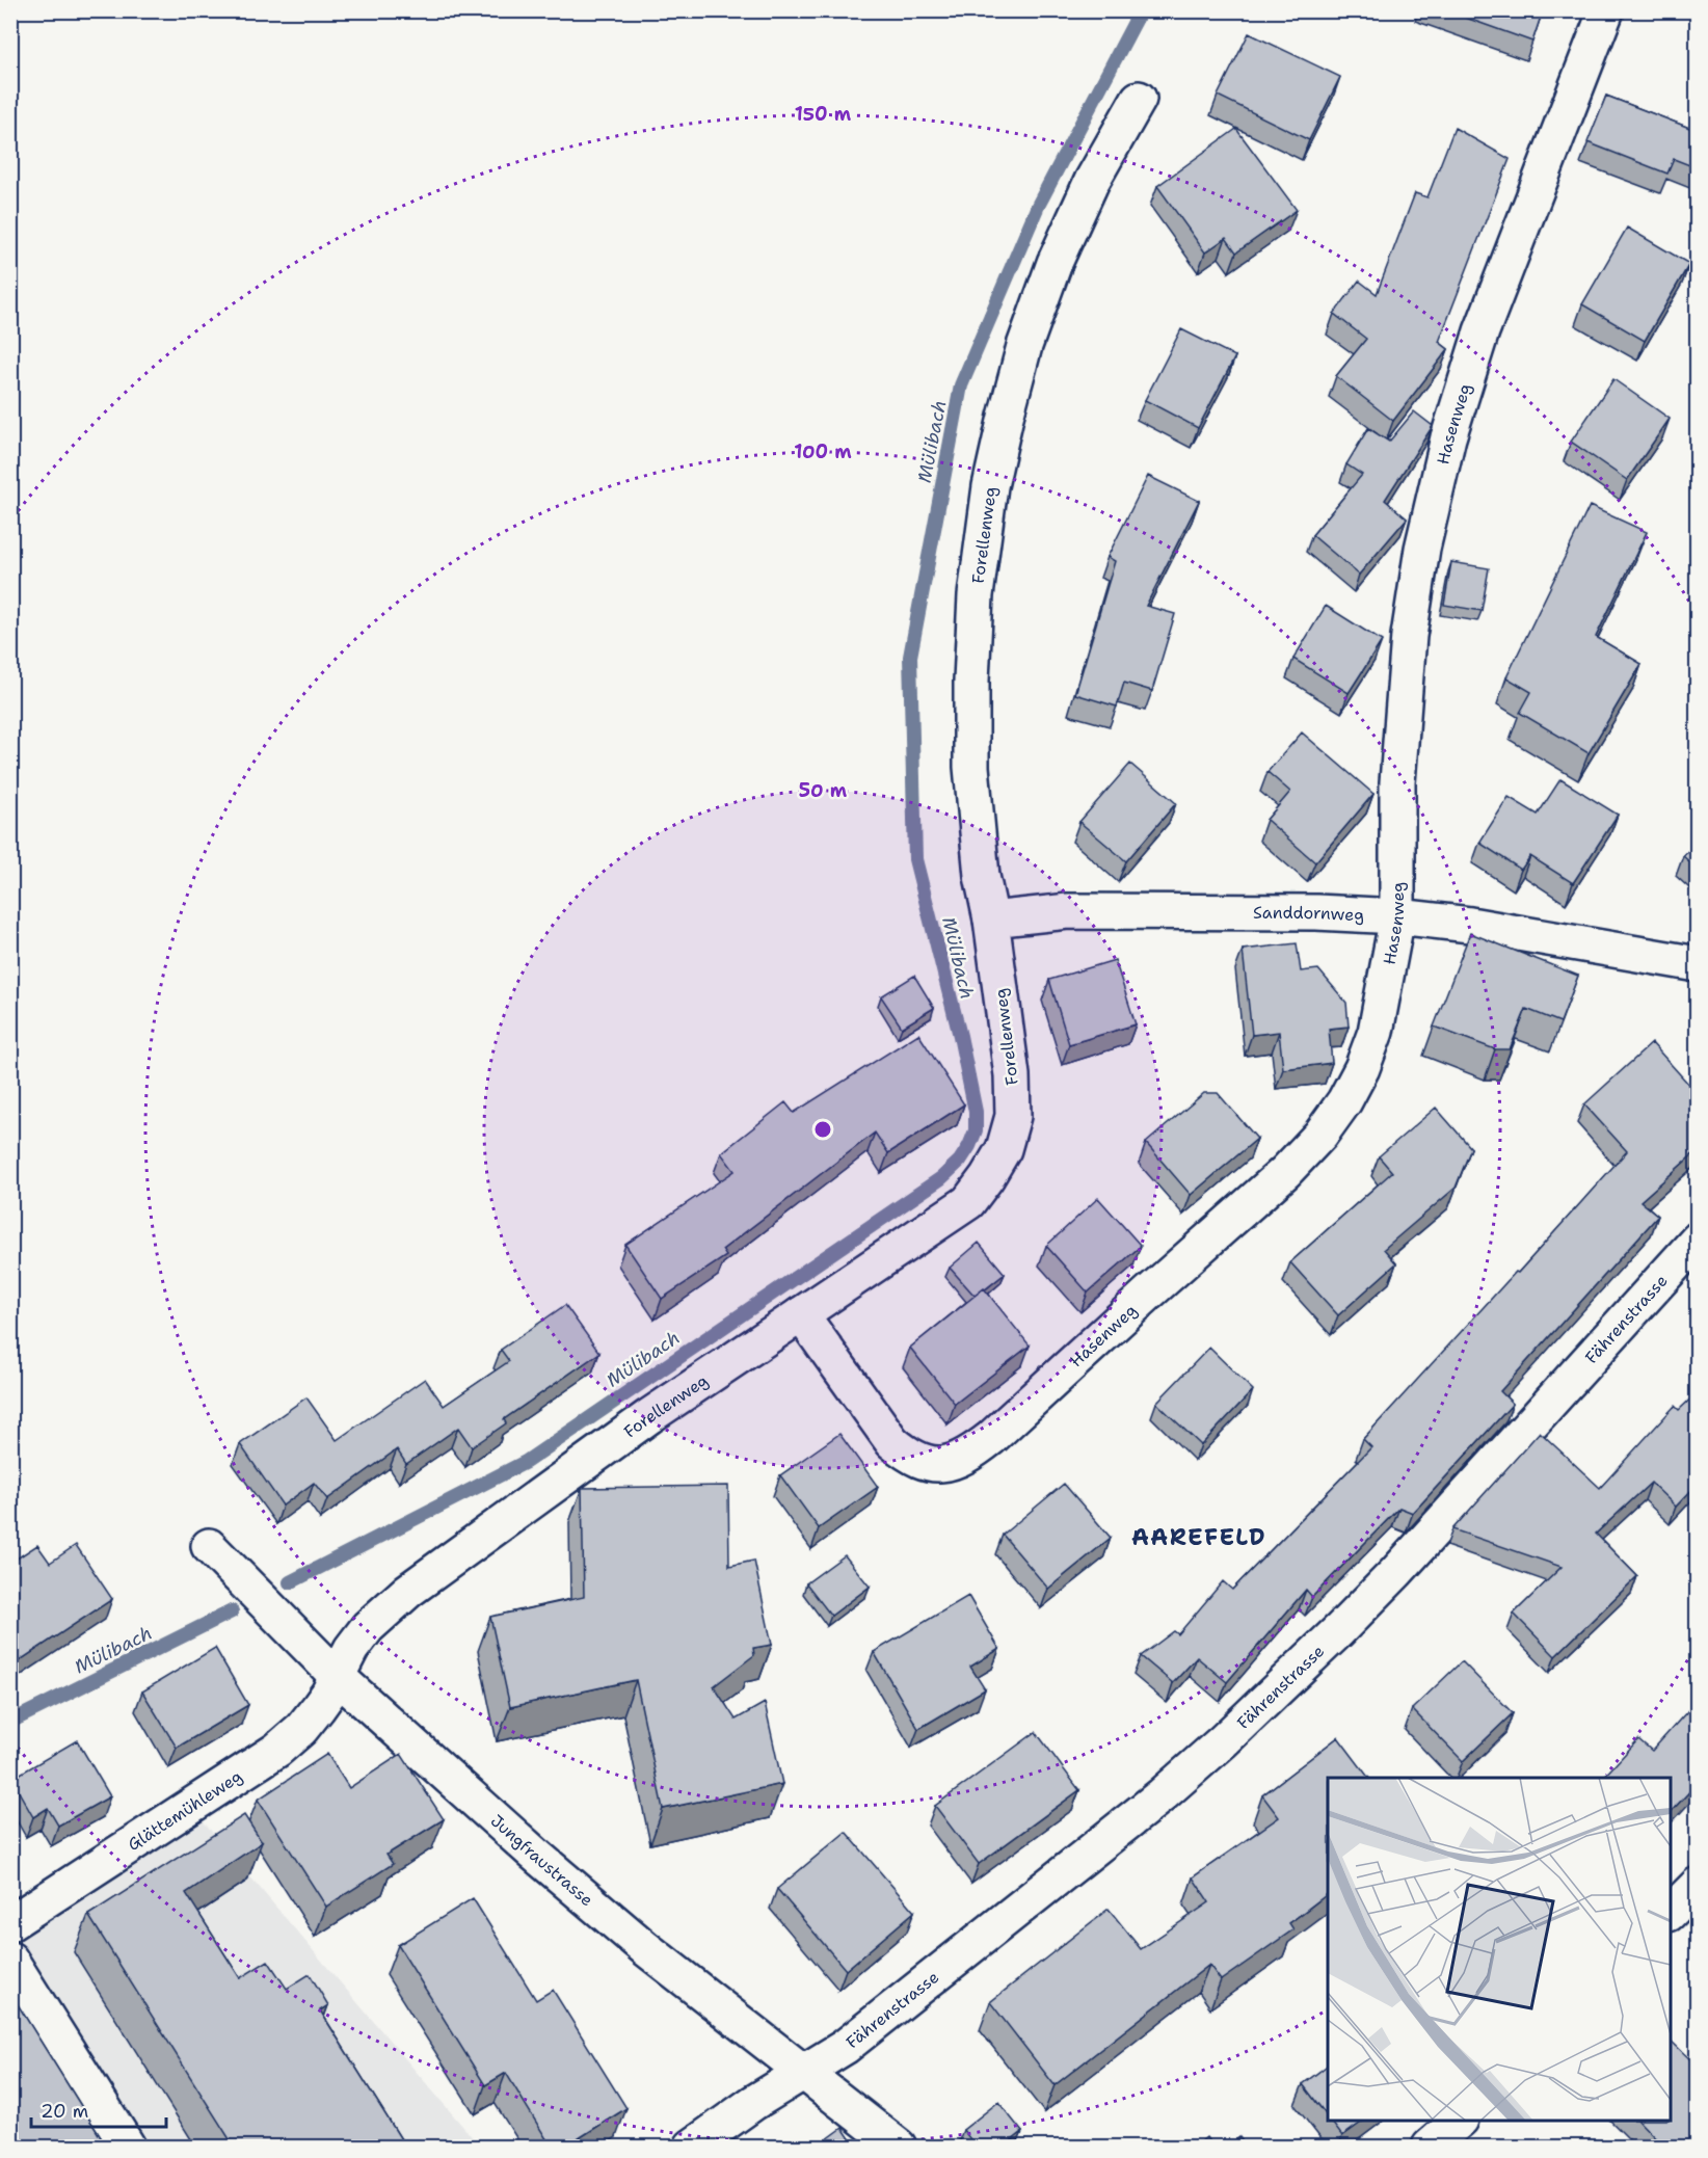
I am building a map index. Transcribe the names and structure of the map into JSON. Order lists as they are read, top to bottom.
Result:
{
  "streets": {
    "street": [
      "Hasenweg",
      "Forellenweg",
      "Sanddornweg",
      "Fährenstrasse",
      "Glättemühleweg",
      "Jungfraustrasse"
    ]
  },
  "crossings": [
    ["Hasenweg", "Forellenweg"],
    ["Hasenweg", "Sanddornweg"],
    ["Forellenweg", "Sanddornweg"],
    ["Forellenweg", "Glättemühleweg"],
    ["Forellenweg", "Jungfraustrasse"],
    ["Fährenstrasse", "Jungfraustrasse"],
    ["Glättemühleweg", "Jungfraustrasse"]
  ],
  "districts": ["AAREFELD"],
  "water": ["Mülibach"],
  "scale_bar": "20 m",
  "rings": ["150 m", "100 m", "50 m"]
}
